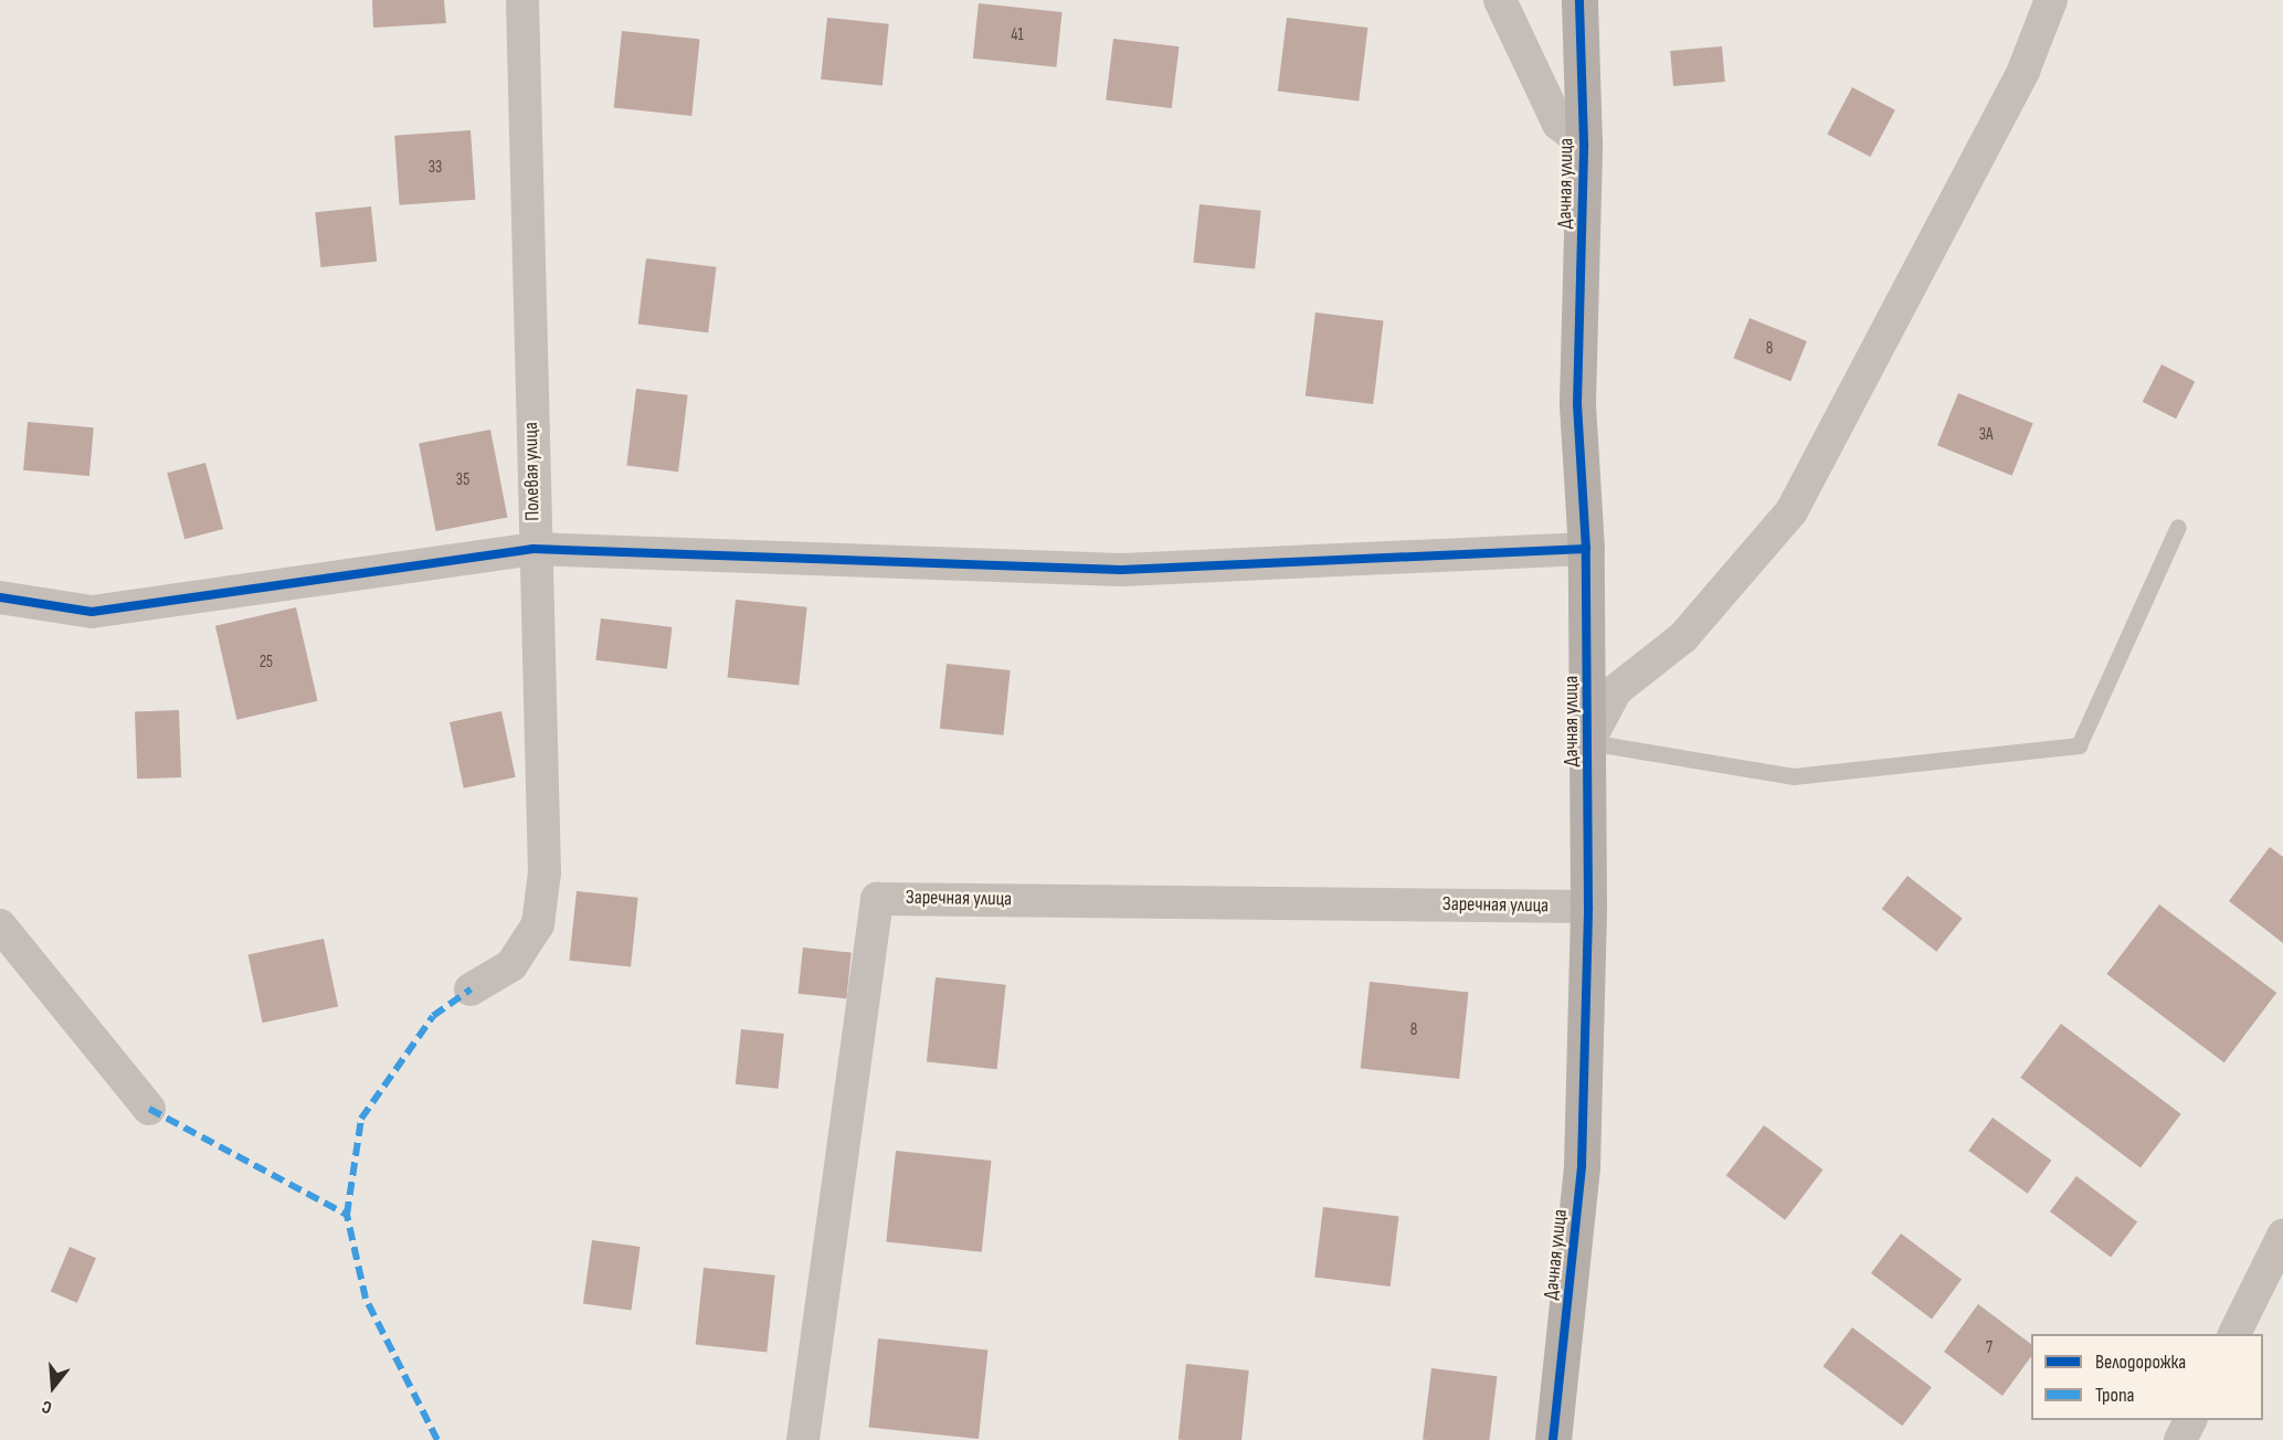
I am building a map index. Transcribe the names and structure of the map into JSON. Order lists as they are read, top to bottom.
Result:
{
  "streets": {
    "street": ["Дачная улица", "Полевая улица", "Заречная улица"]
  },
  "crossings": [
    ["Дачная улица", "Заречная улица"]
  ],
  "house_numbers": [
    "41",
    "33",
    "8",
    "3А",
    "35",
    "25",
    "8",
    "7"
  ],
  "legend": ["Велодорожка", "Тропа"],
  "north": "bottom"
}
